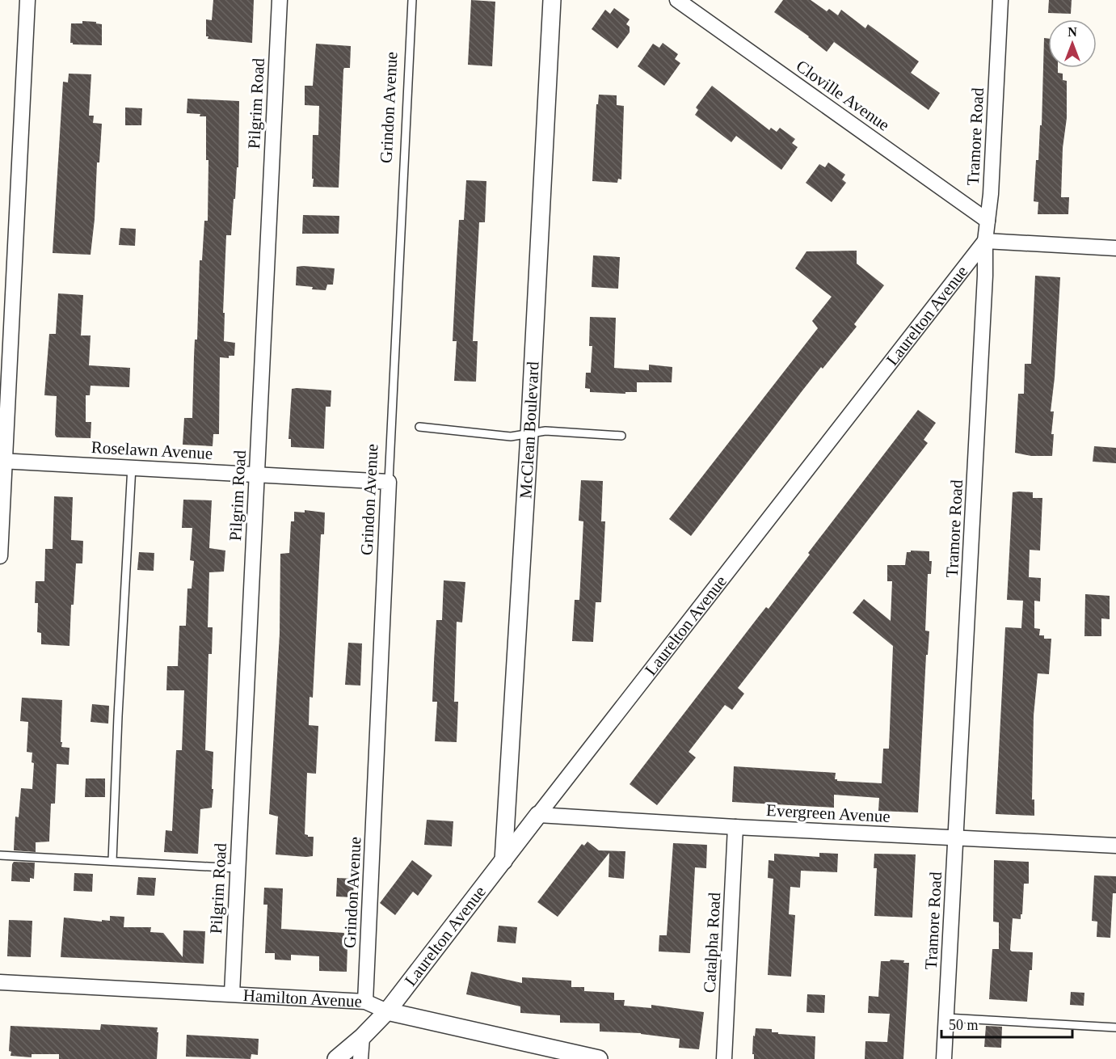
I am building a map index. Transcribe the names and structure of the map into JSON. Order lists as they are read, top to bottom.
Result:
{
  "streets": {
    "street": [
      "Cloville Avenue",
      "Pilgrim Road",
      "Grindon Avenue",
      "Tramore Road",
      "Laurelton Avenue",
      "McClean Boulevard",
      "Roselawn Avenue",
      "Evergreen Avenue",
      "Catalpha Road",
      "Hamilton Avenue"
    ]
  },
  "crossings": [
    ["Cloville Avenue", "Tramore Road"],
    ["Pilgrim Road", "Roselawn Avenue"],
    ["Pilgrim Road", "Hamilton Avenue"],
    ["Grindon Avenue", "Roselawn Avenue"],
    ["Grindon Avenue", "Hamilton Avenue"],
    ["Tramore Road", "Laurelton Avenue"],
    ["Tramore Road", "Evergreen Avenue"],
    ["Laurelton Avenue", "McClean Boulevard"],
    ["Laurelton Avenue", "Evergreen Avenue"],
    ["Laurelton Avenue", "Hamilton Avenue"],
    ["Evergreen Avenue", "Catalpha Road"]
  ],
  "scale_bar": "50 m",
  "north": "top"
}
